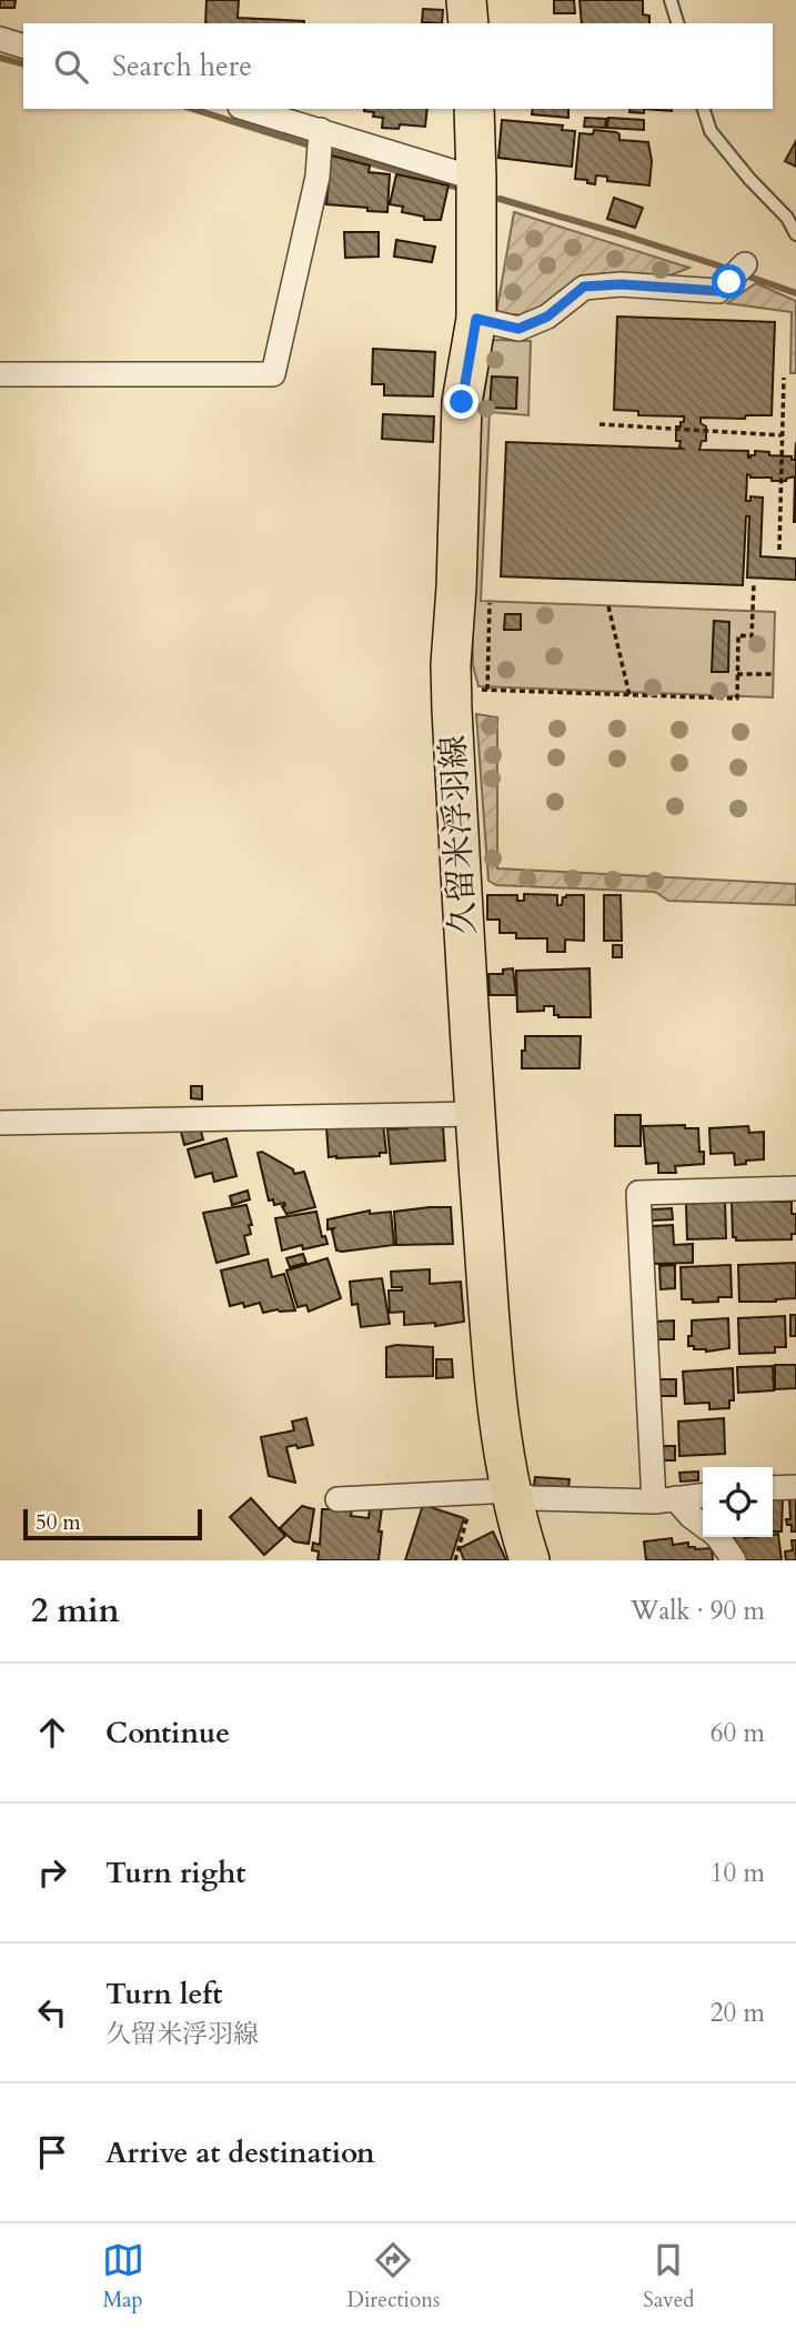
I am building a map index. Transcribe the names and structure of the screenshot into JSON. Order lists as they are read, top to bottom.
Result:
{
  "streets": {
    "main road": ["久留米浮羽線"]
  },
  "scale_bar": "50 m",
  "page": {
    "search": "Search here",
    "scale": "50 m",
    "heading": ["2 min", "Walk · 90 m"],
    "list": [
      ["Continue", "60 m"],
      ["Turn right", "10 m"],
      ["Turn left", "久留米浮羽線", "20 m"],
      "Arrive at destination"
    ],
    "nav": ["Map", "Directions", "Saved"]
  }
}
